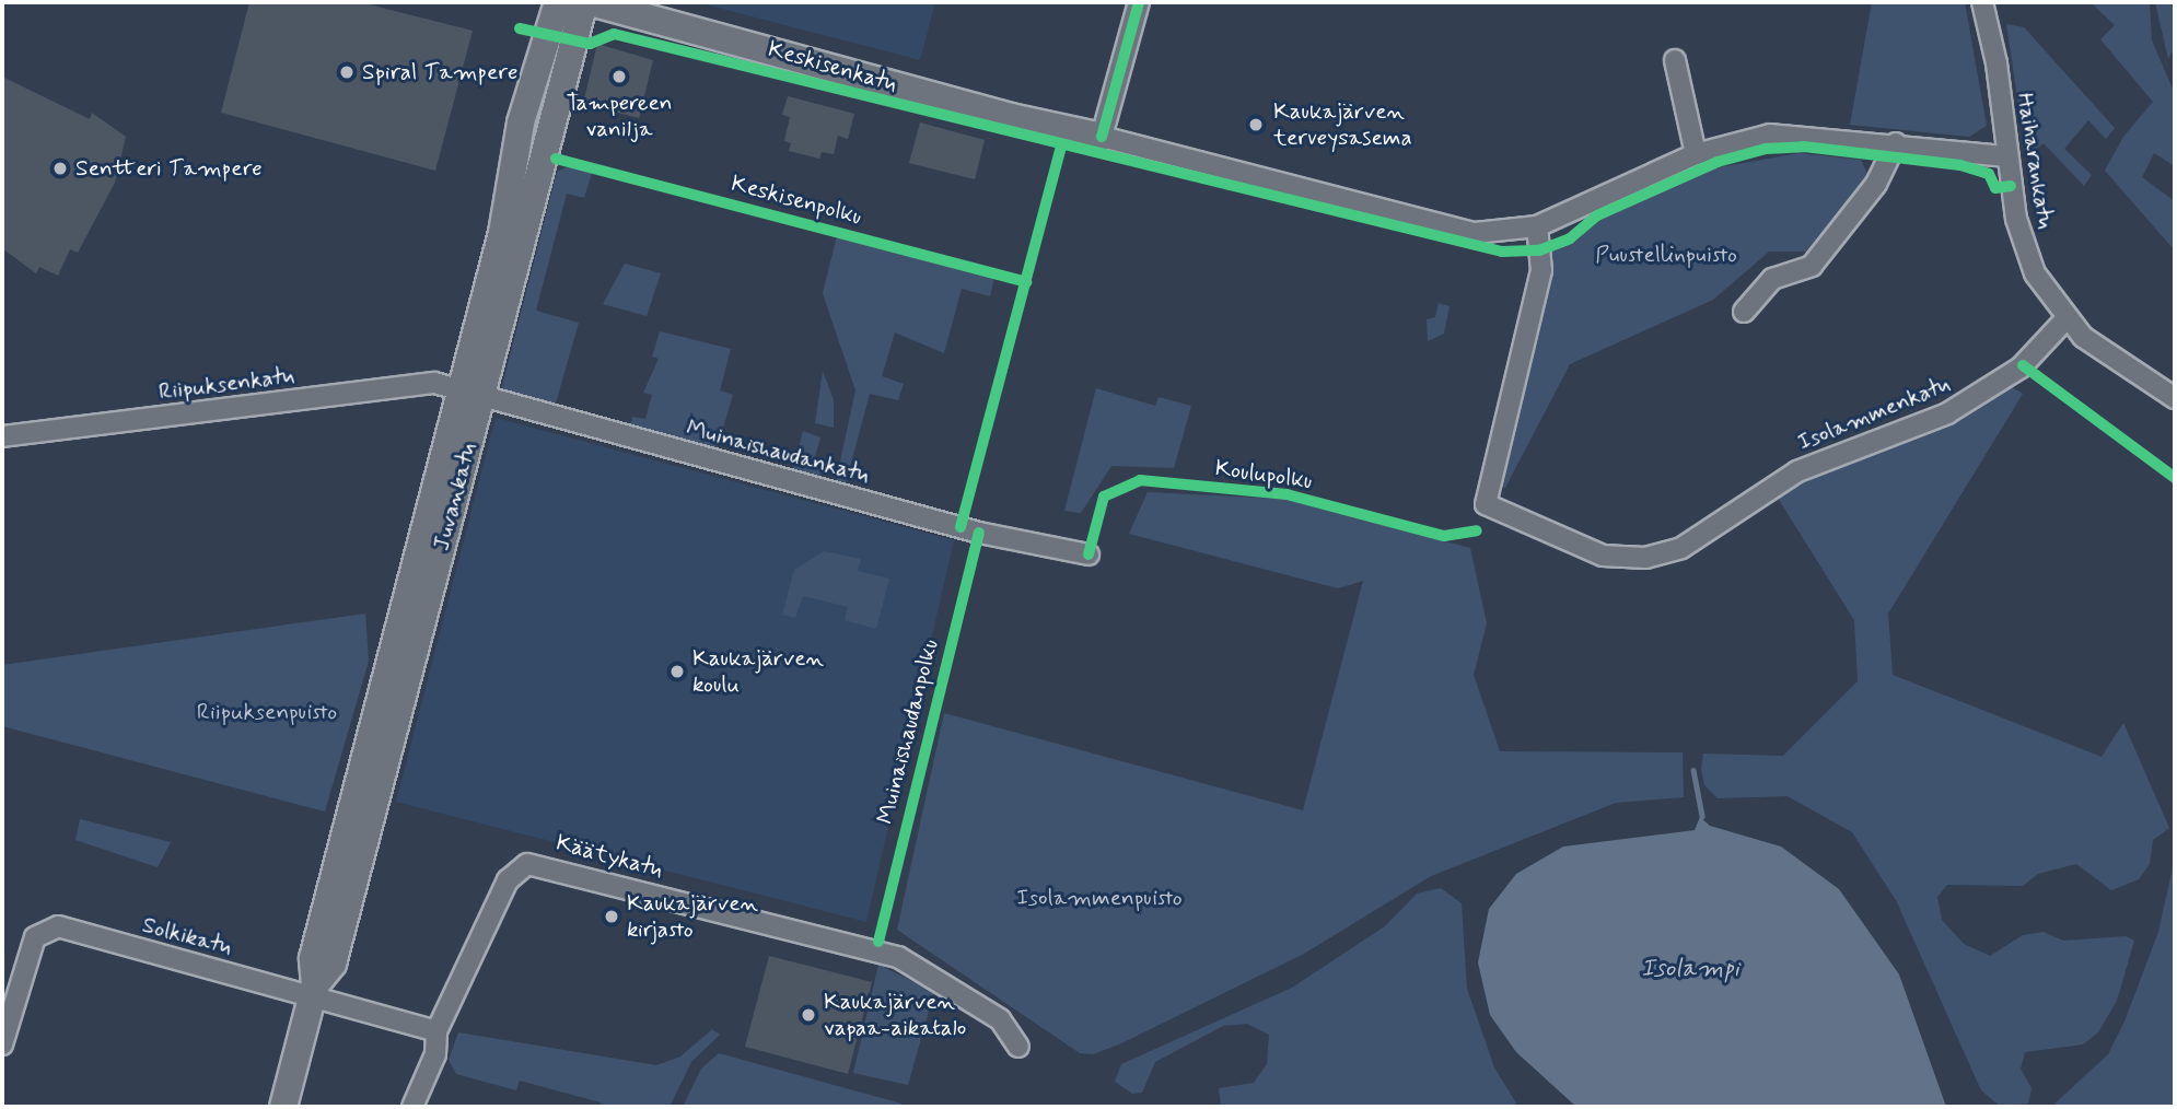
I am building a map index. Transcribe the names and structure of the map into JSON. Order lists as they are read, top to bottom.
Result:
{
  "streets": {
    "main road": ["Keskisenkatu", "Juvankatu"],
    "street": [
      "Haiharankatu",
      "Riipuksenkatu",
      "Isolammenkatu",
      "Muinaishaudankatu",
      "Käätykatu",
      "Solkikatu"
    ],
    "cycle path": ["Keskisenpolku", "Koulupolku", "Muinaishaudanpolku"]
  },
  "crossings": [
    ["Keskisenkatu", "Haiharankatu"],
    ["Keskisenkatu", "Isolammenkatu"],
    ["Haiharankatu", "Isolammenkatu"],
    ["Riipuksenkatu", "Muinaishaudankatu"],
    ["Riipuksenkatu", "Juvankatu"],
    ["Muinaishaudankatu", "Juvankatu"],
    ["Juvankatu", "Solkikatu"],
    ["Käätykatu", "Solkikatu"]
  ],
  "water": ["Isolampi"],
  "parks": ["Puustellinpuisto", "Riipuksenpuisto", "Isolammenpuisto"],
  "places": [
    "Spiral Tampere",
    "Tampereen vanilja",
    "Kaukajärven terveysasema",
    "Sentteri Tampere",
    "Kaukajärven koulu",
    "Kaukajärven kirjasto",
    "Kaukajärven vapaa-aikatalo"
  ]
}
